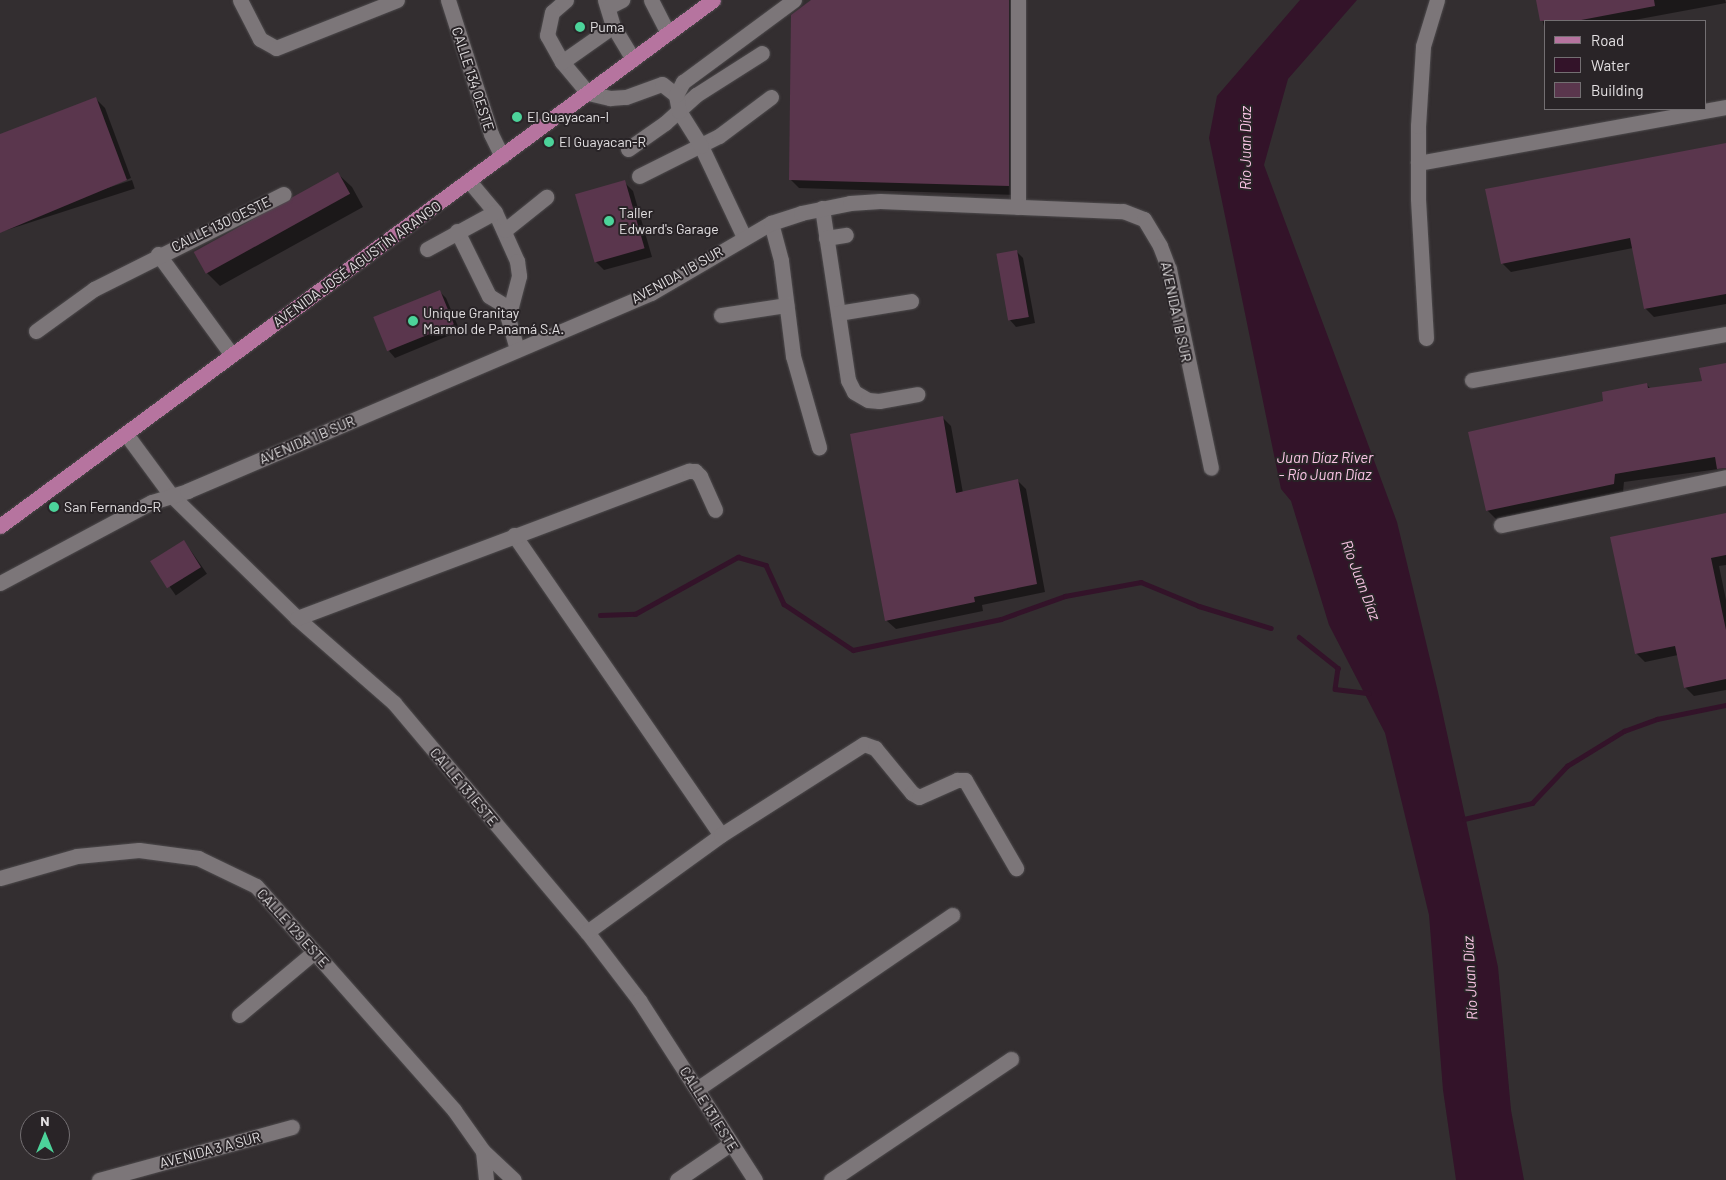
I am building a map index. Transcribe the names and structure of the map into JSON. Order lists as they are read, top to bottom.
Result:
{
  "streets": {
    "main road": ["AVENIDA JOSÉ AGUSTÍN ARANGO"],
    "street": [
      "CALLE 134 OESTE",
      "CALLE 130 OESTE",
      "AVENIDA 1 B SUR",
      "CALLE 131 ESTE",
      "CALLE 129 ESTE",
      "AVENIDA 3 A SUR"
    ]
  },
  "crossings": [
    ["CALLE 134 OESTE", "AVENIDA JOSÉ AGUSTÍN ARANGO"],
    ["CALLE 130 OESTE", "AVENIDA JOSÉ AGUSTÍN ARANGO"],
    ["AVENIDA JOSÉ AGUSTÍN ARANGO", "CALLE 131 ESTE"],
    ["AVENIDA 1 B SUR", "CALLE 131 ESTE"]
  ],
  "water": ["Río Juan Díaz", "Juan Díaz River - Río Juan Díaz"],
  "places": [
    "Puma",
    "El Guayacan-I",
    "El Guayacan-R",
    "Taller Edward's Garage",
    "Unique Granitay Marmol de Panamá S.A.",
    "San Fernando-R"
  ],
  "legend": ["Road", "Water", "Building"],
  "north": "top"
}
